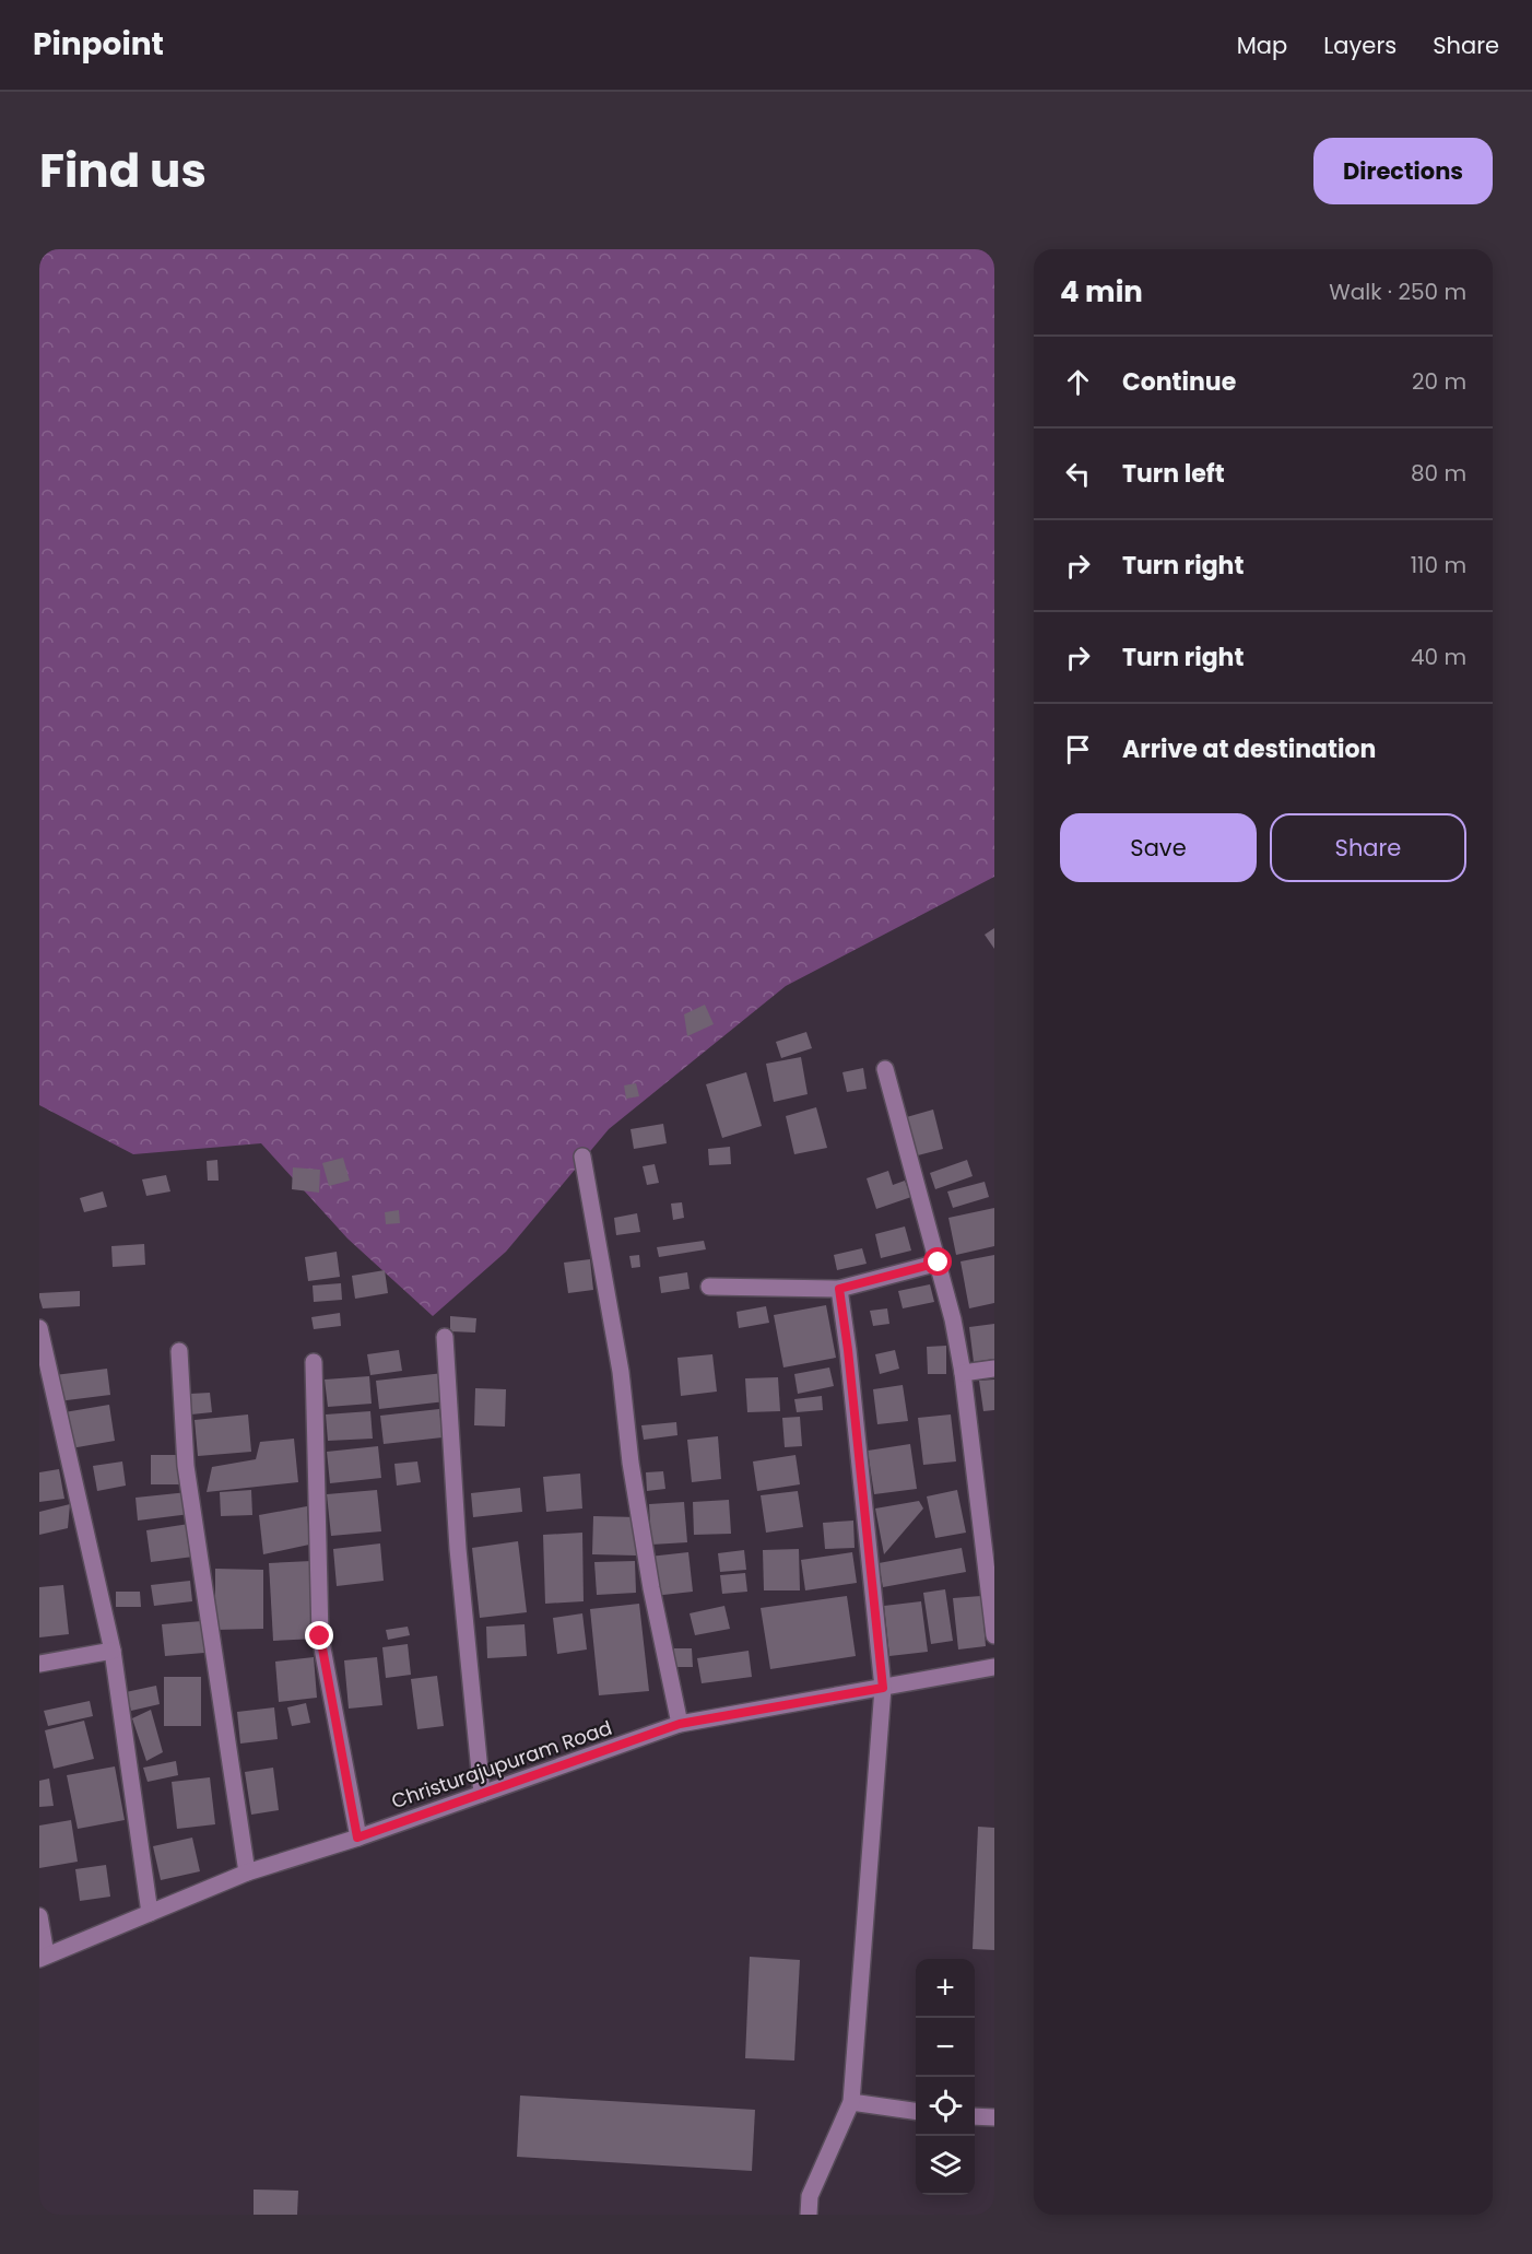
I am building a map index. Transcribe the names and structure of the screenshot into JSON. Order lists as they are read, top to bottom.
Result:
{
  "streets": {
    "street": ["Christurajupuram Road"]
  },
  "page": {
    "header": "Pinpoint",
    "nav": ["Map", "Layers", "Share"],
    "title": "Find us",
    "buttons": [
      "Directions",
      ["Save", "Share"]
    ],
    "heading": ["4 min", "Walk · 250 m"],
    "list": [
      ["Continue", "20 m"],
      ["Turn left", "80 m"],
      ["Turn right", "110 m"],
      ["Turn right", "40 m"],
      "Arrive at destination"
    ],
    "map_buttons": ["+", "−"]
  }
}
